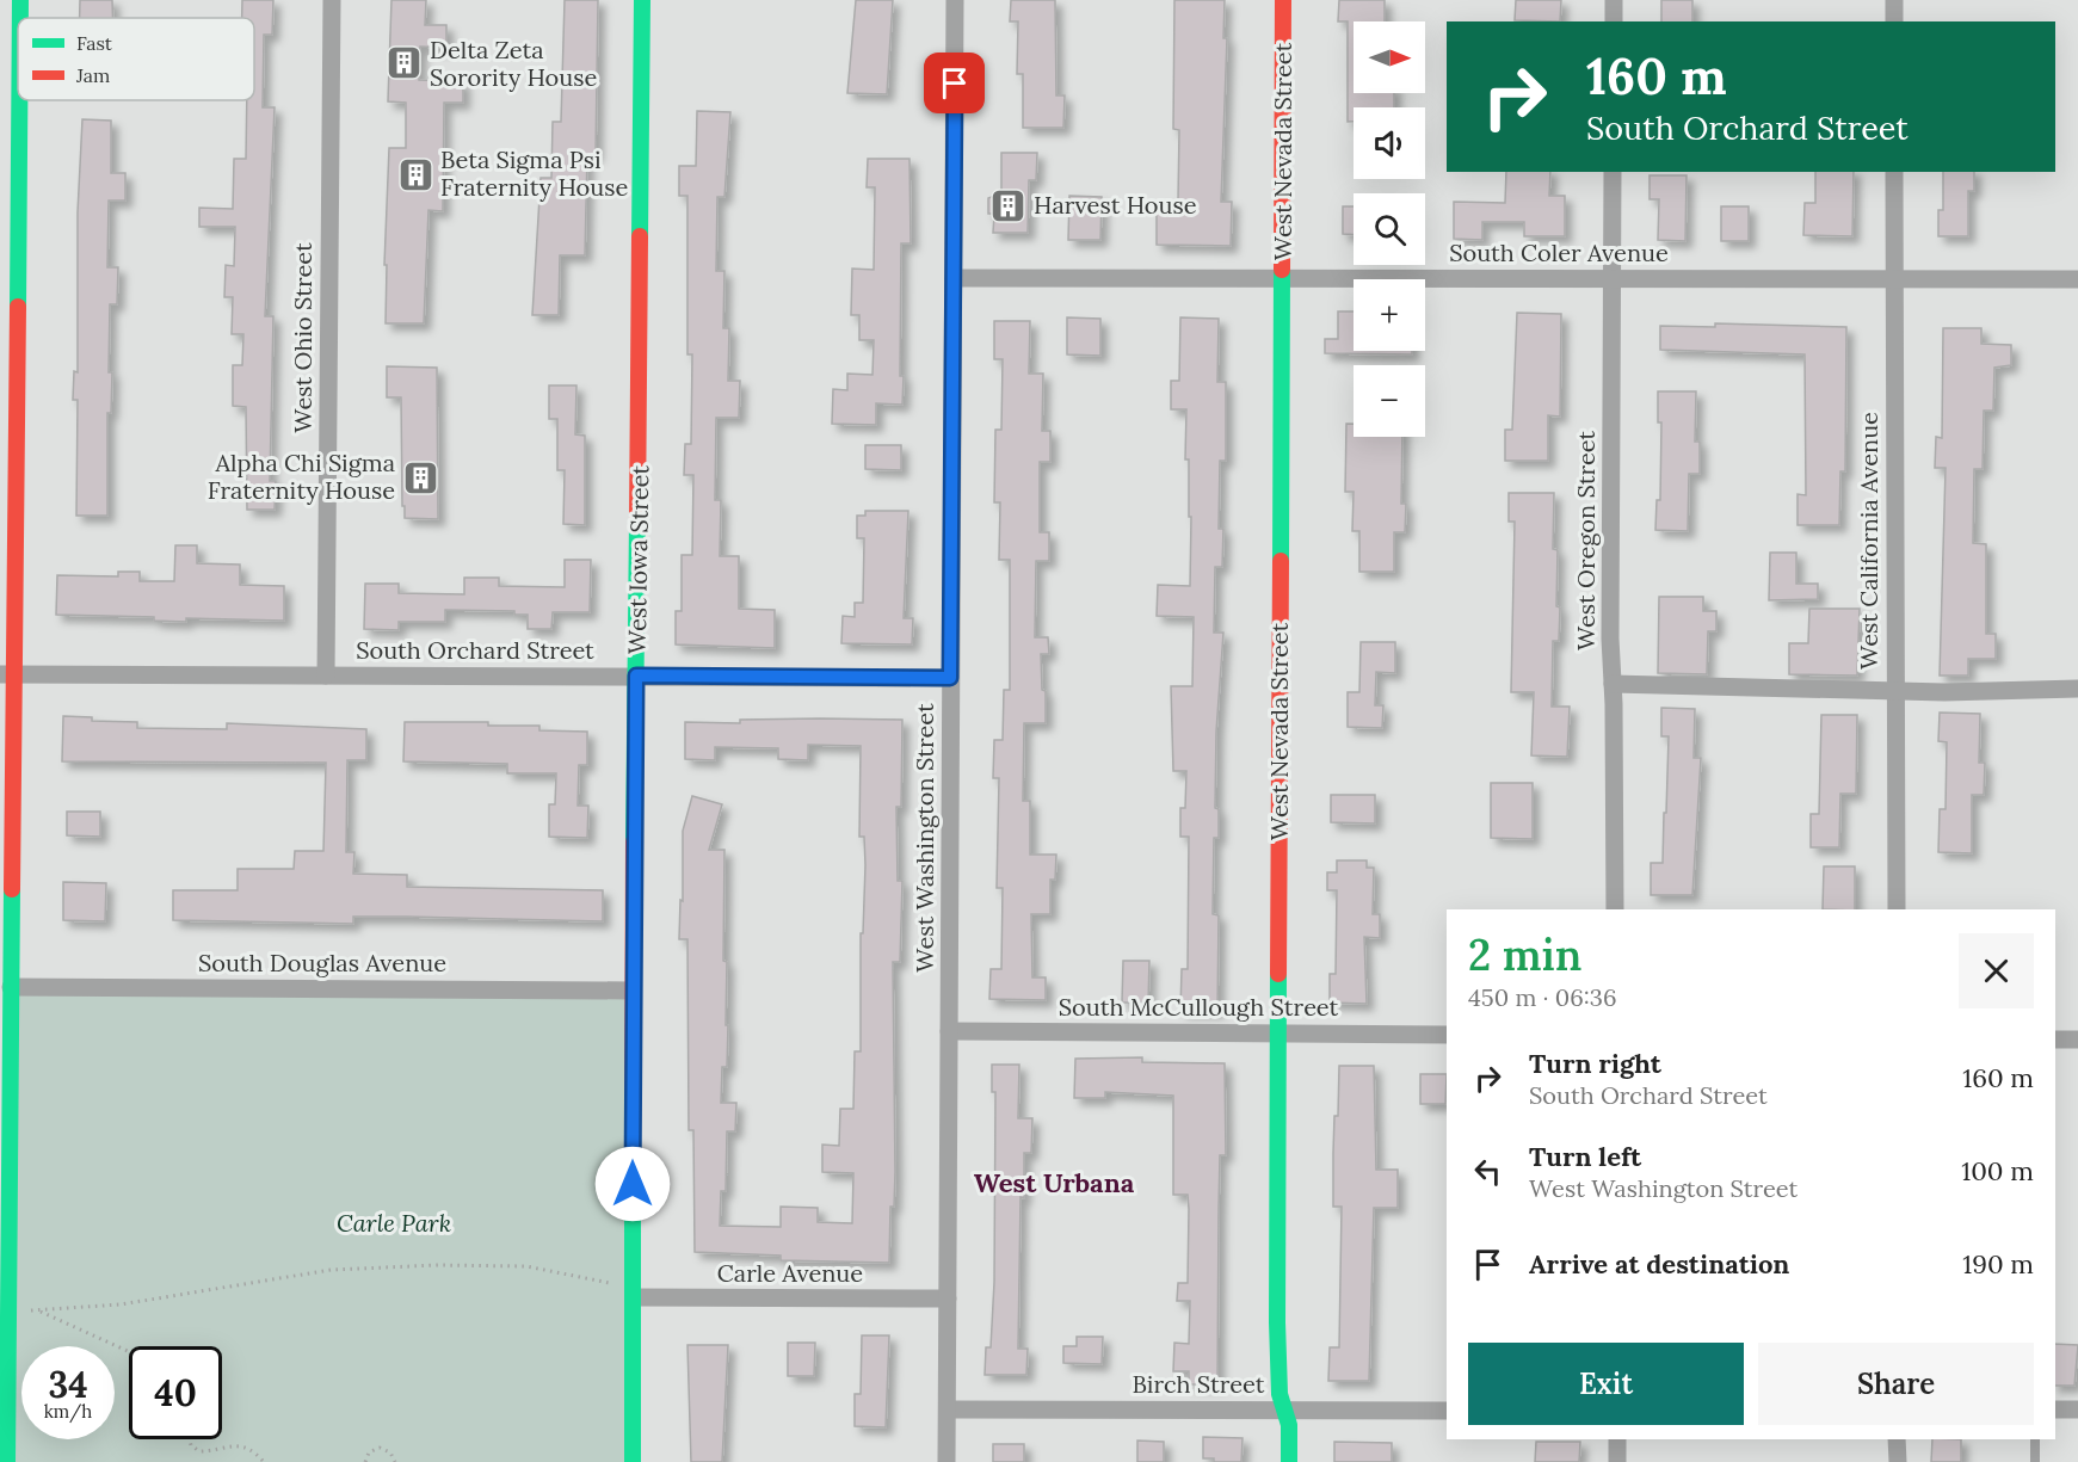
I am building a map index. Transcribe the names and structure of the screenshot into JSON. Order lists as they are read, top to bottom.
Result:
{
  "streets": {
    "street": [
      "West Nevada Street",
      "South Coler Avenue",
      "West Ohio Street",
      "West Oregon Street",
      "West California Avenue",
      "West Iowa Street",
      "South Orchard Street",
      "West Washington Street",
      "South Douglas Avenue",
      "South McCullough Street",
      "Carle Avenue",
      "Birch Street"
    ]
  },
  "crossings": [
    ["West Nevada Street", "South Coler Avenue"],
    ["West Nevada Street", "South McCullough Street"],
    ["West Nevada Street", "Birch Street"],
    ["South Coler Avenue", "West Oregon Street"],
    ["South Coler Avenue", "West California Avenue"],
    ["South Coler Avenue", "West Washington Street"],
    ["West Ohio Street", "South Orchard Street"],
    ["West Iowa Street", "South Orchard Street"],
    ["West Iowa Street", "South Douglas Avenue"],
    ["West Iowa Street", "Carle Avenue"],
    ["South Orchard Street", "West Washington Street"],
    ["West Washington Street", "South McCullough Street"],
    ["West Washington Street", "Carle Avenue"],
    ["West Washington Street", "Birch Street"]
  ],
  "districts": ["West Urbana"],
  "parks": ["Carle Park"],
  "places": {
    "building": [
      "Delta Zeta Sorority House",
      "Beta Sigma Psi Fraternity House",
      "Harvest House",
      "Alpha Chi Sigma Fraternity House"
    ]
  },
  "legend": ["Fast", "Jam"],
  "north": "right",
  "page": {
    "map_buttons": ["+", "−"],
    "turn": ["160 m", "South Orchard Street"],
    "heading": ["2 min", "450 m · 06:36"],
    "list": [
      {
        "name": "Turn right",
        "note": "South Orchard Street",
        "value": "160 m"
      },
      {
        "name": "Turn left",
        "note": "West Washington Street",
        "value": "100 m"
      },
      {
        "name": "Arrive at destination",
        "value": "190 m"
      }
    ],
    "buttons": ["Exit", "Share"],
    "speed": "34 km/h",
    "limit": "40"
  }
}
